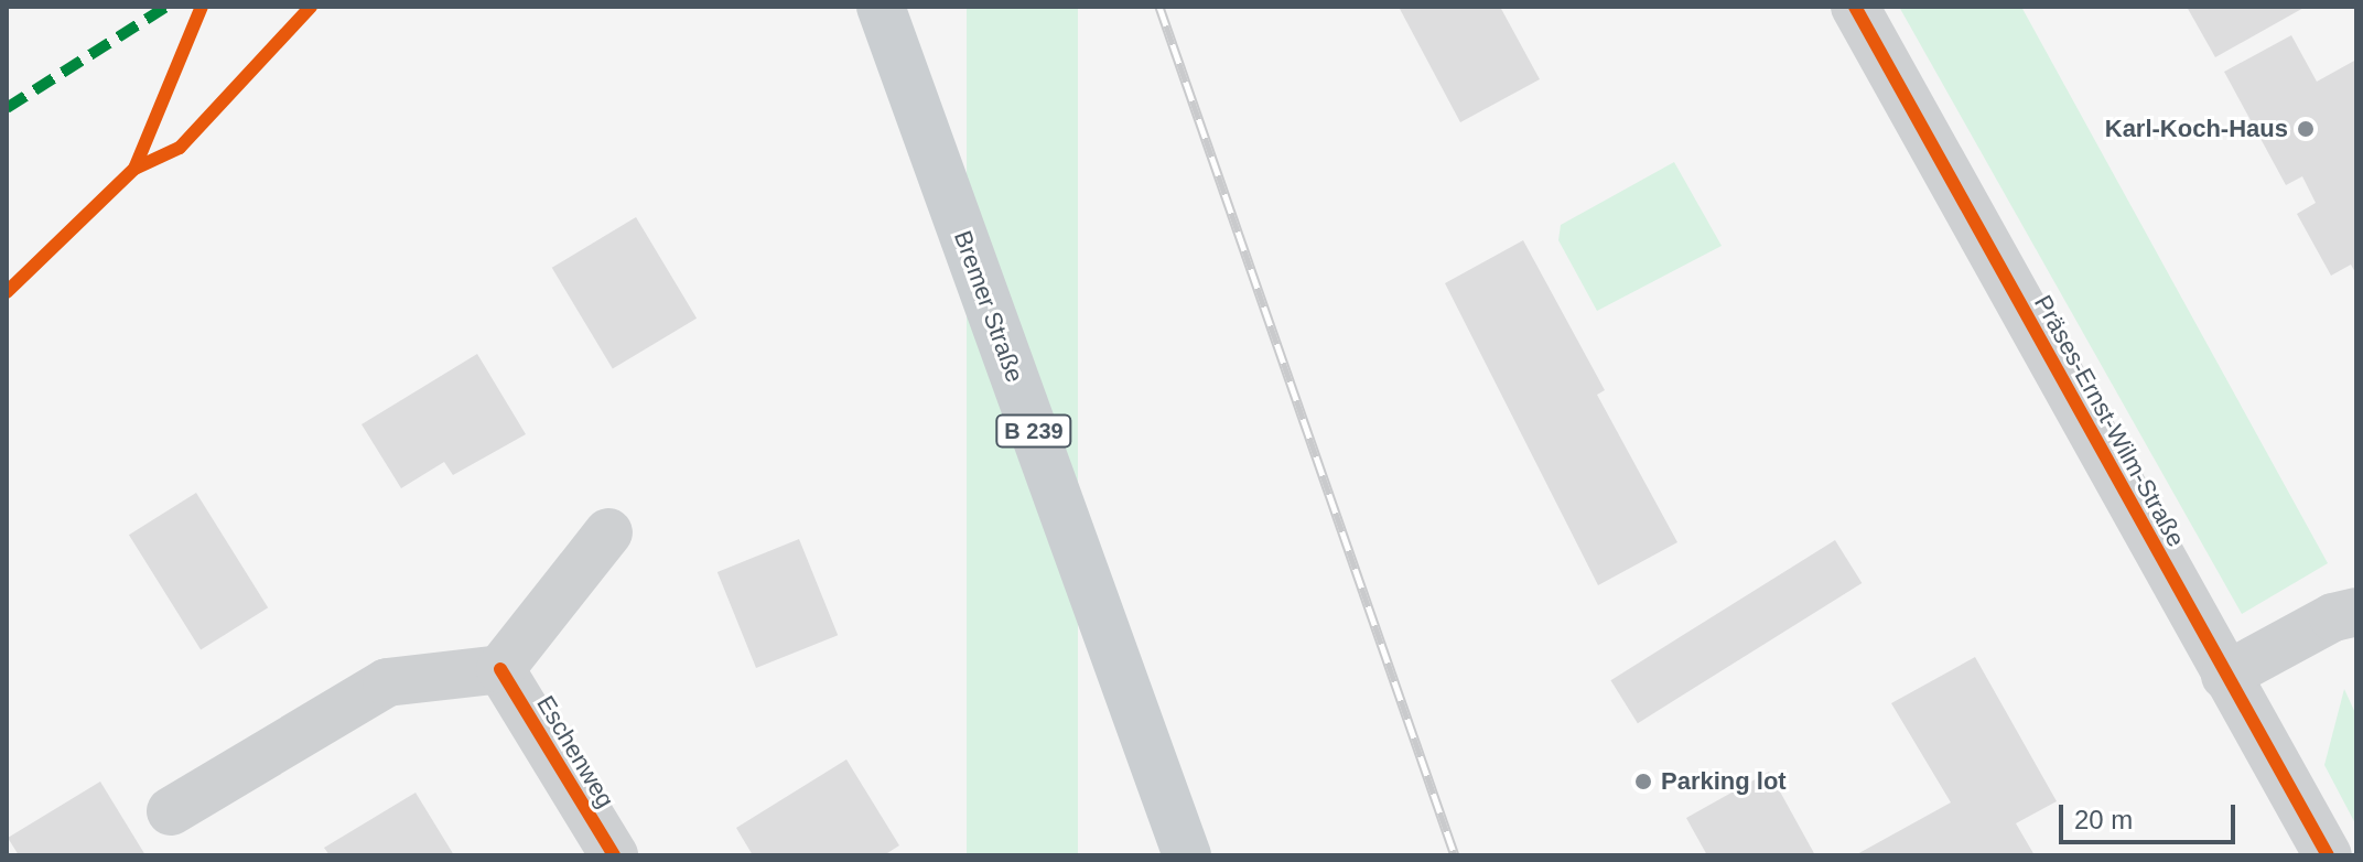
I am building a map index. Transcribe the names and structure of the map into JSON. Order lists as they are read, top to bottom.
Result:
{
  "streets": {
    "main road": ["Bremer Straße", "B 239"],
    "street": ["Präses-Ernst-Wilm-Straße", "Eschenweg"]
  },
  "places": ["Karl-Koch-Haus", "Parking lot"],
  "scale_bar": "20 m"
}
